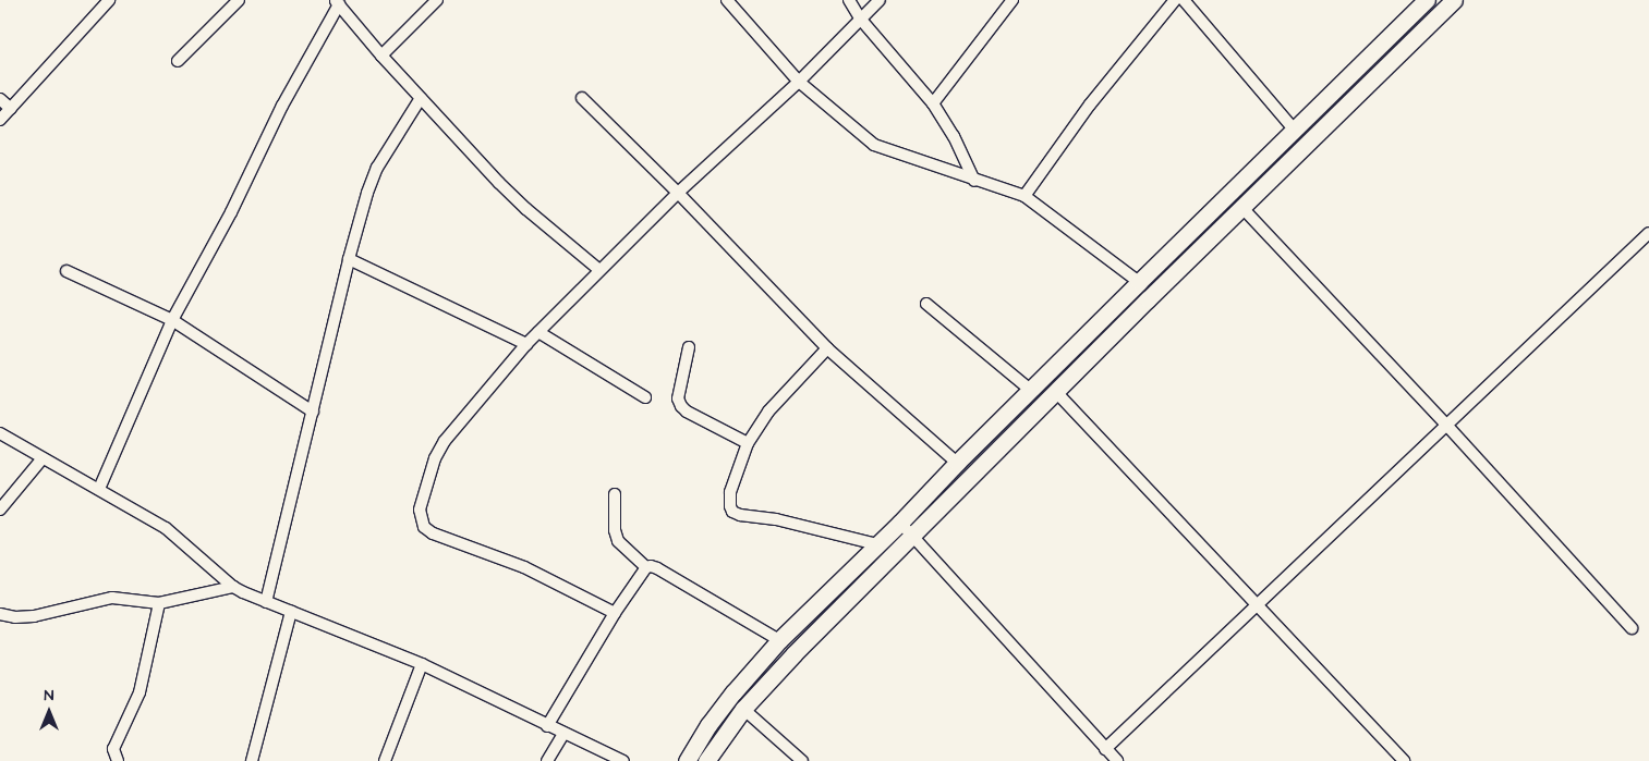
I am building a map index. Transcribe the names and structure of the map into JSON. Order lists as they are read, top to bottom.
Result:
{
  "north": "top"
}
